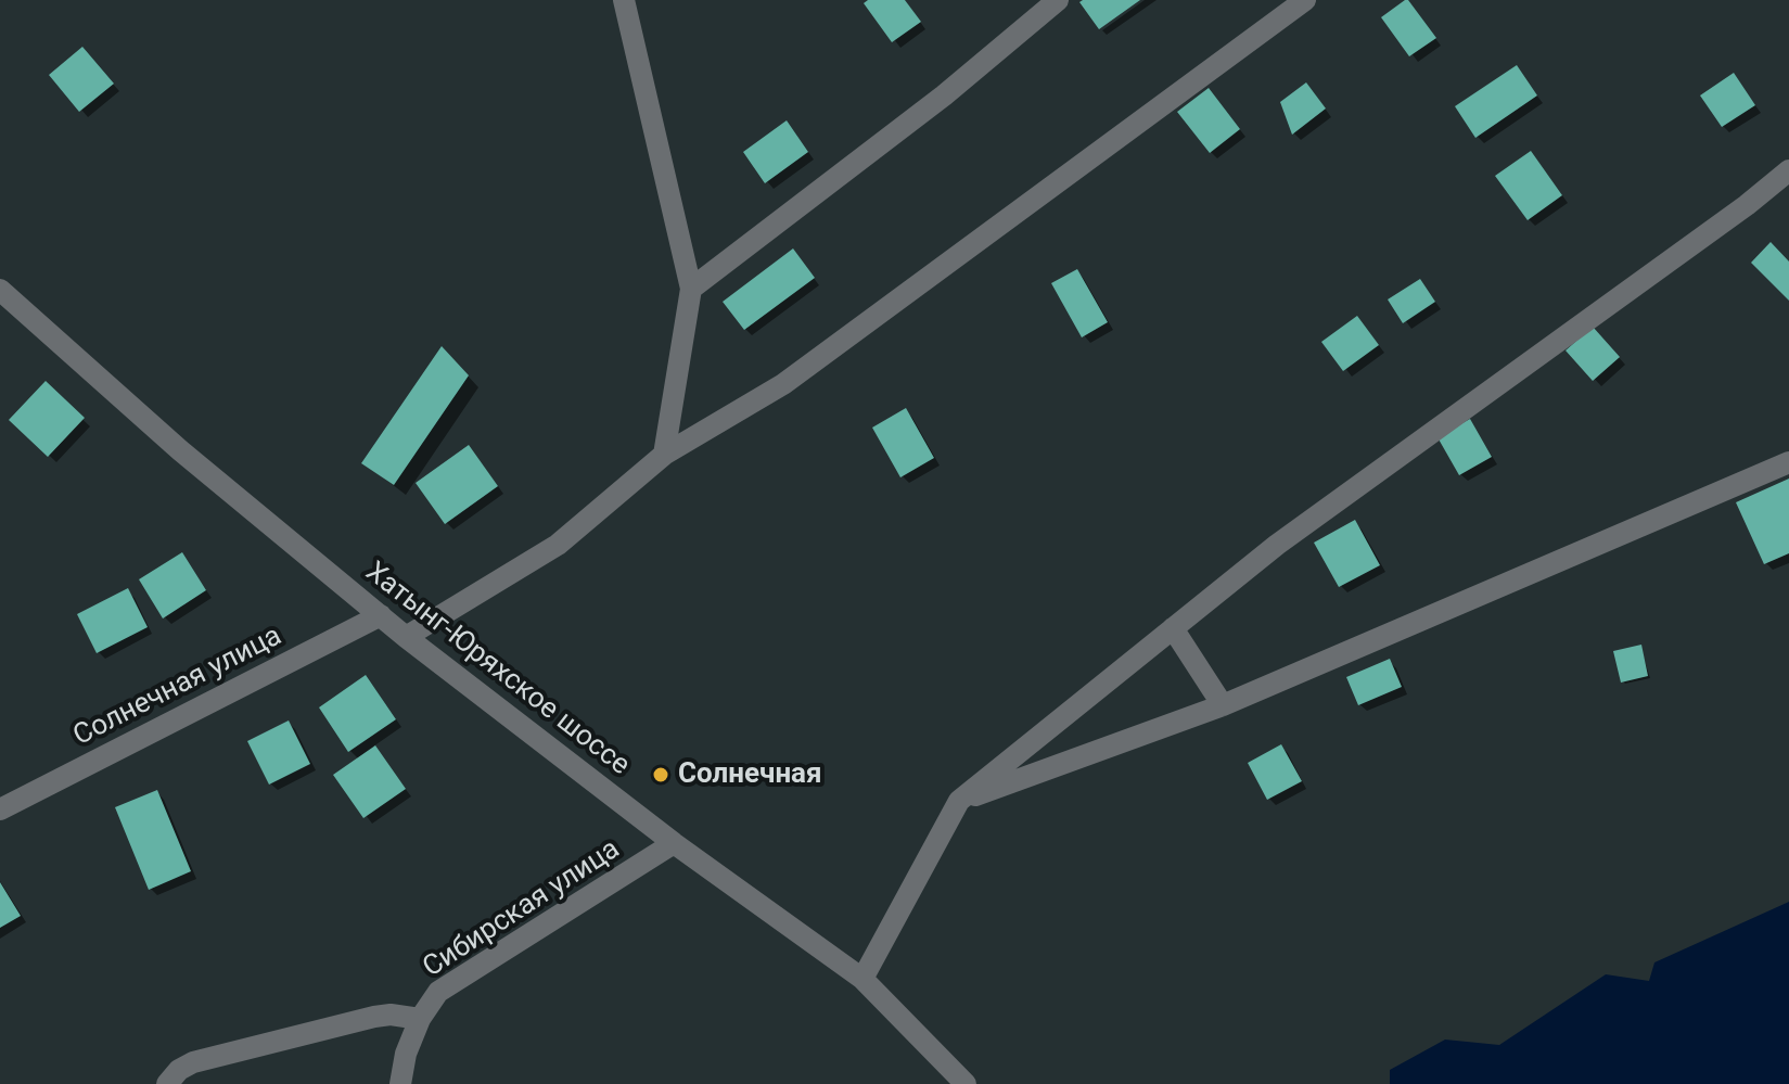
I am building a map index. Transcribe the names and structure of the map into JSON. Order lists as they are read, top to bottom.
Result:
{
  "streets": {
    "street": ["Хатынг-Юряхское шоссе", "Солнечная улица", "Сибирская улица"]
  },
  "crossings": [
    ["Хатынг-Юряхское шоссе", "Солнечная улица"],
    ["Хатынг-Юряхское шоссе", "Сибирская улица"]
  ],
  "places": ["Солнечная"]
}
